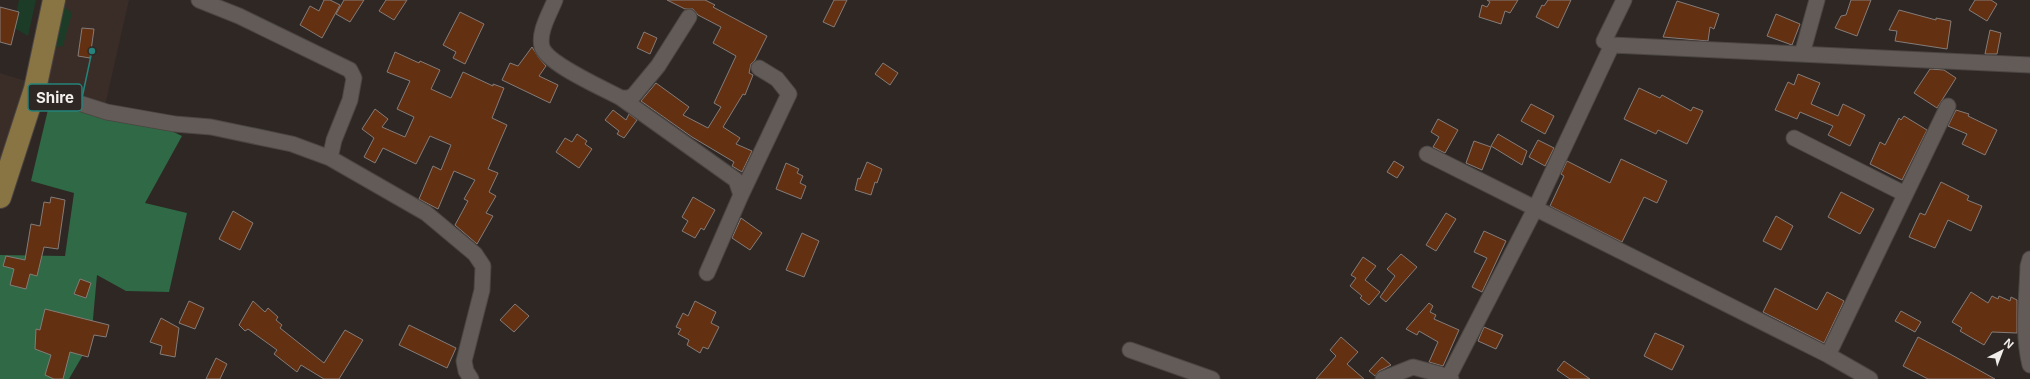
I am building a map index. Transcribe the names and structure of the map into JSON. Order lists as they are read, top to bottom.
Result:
{
  "places": ["Shire"],
  "north": "top right"
}
